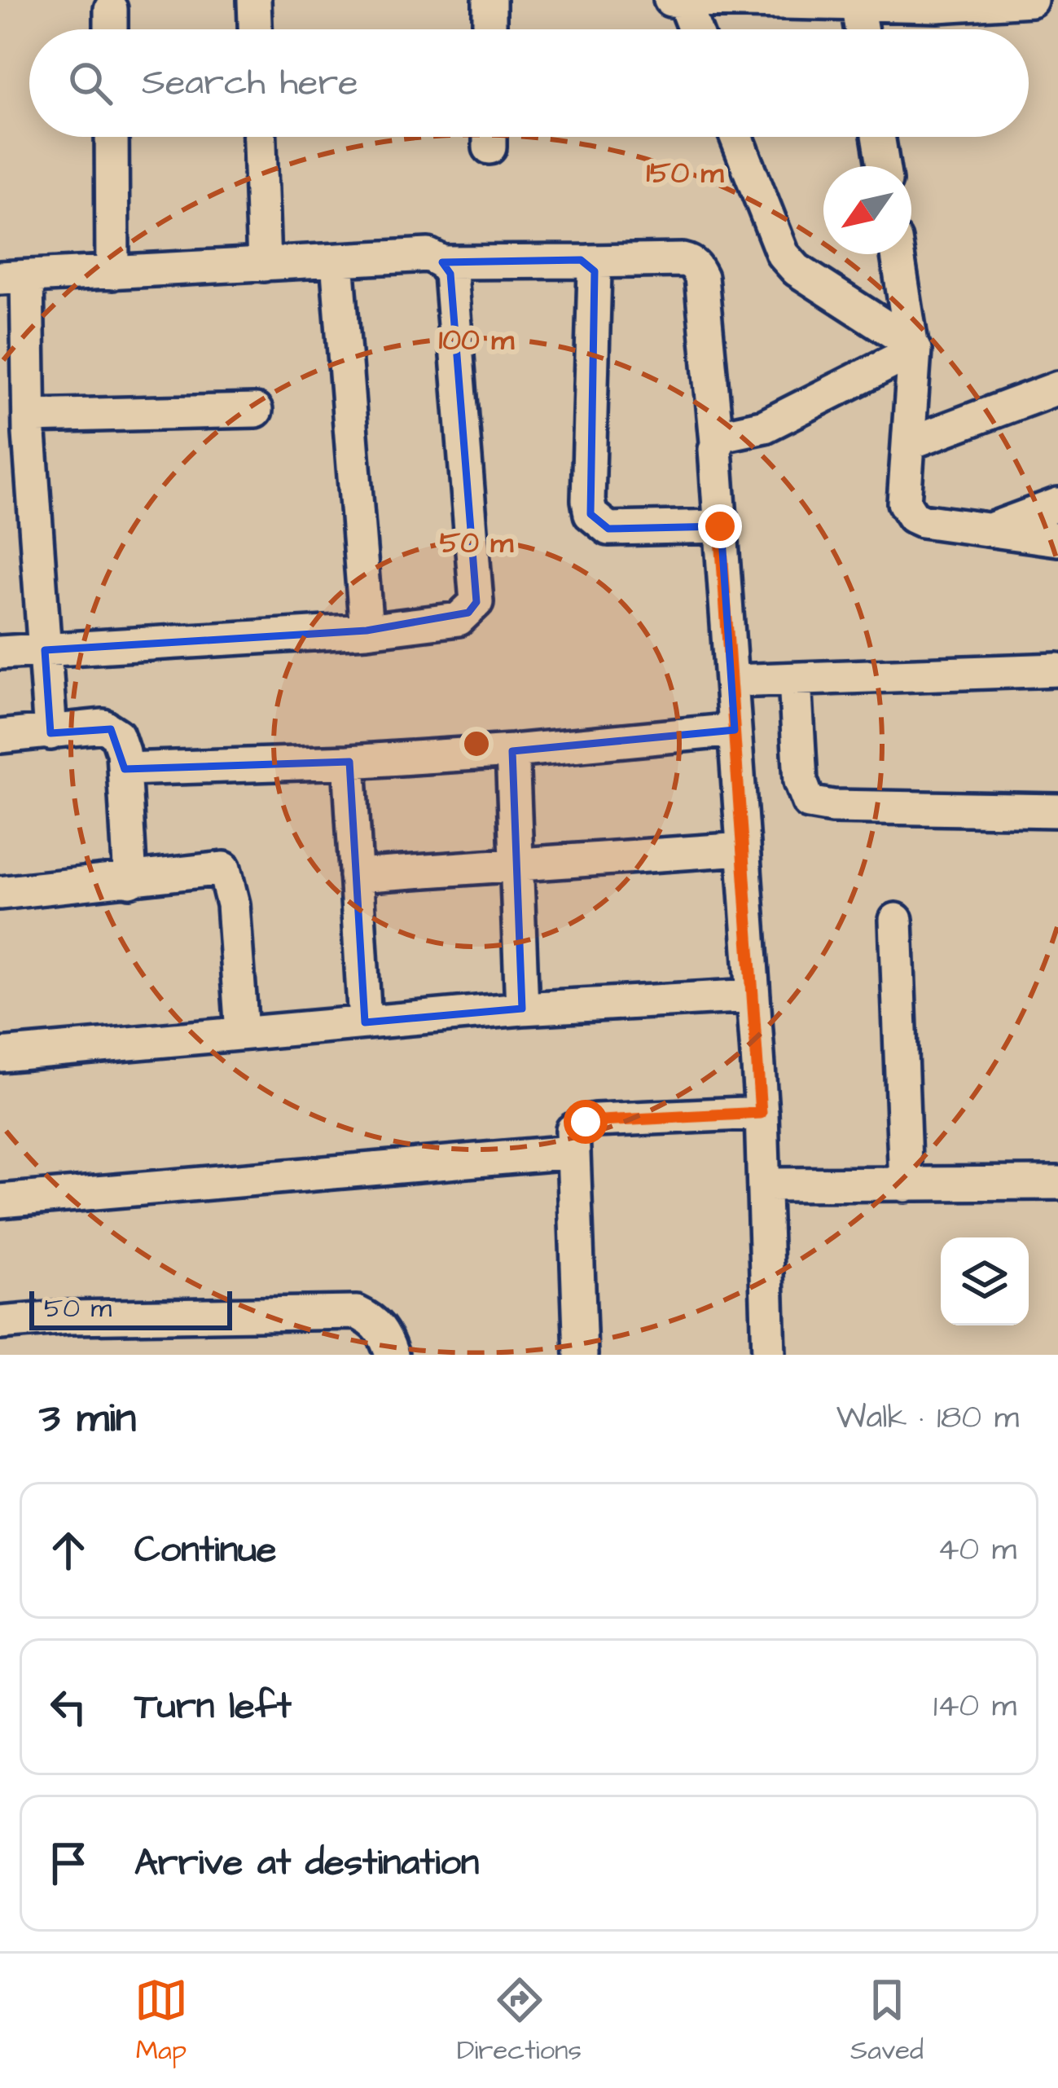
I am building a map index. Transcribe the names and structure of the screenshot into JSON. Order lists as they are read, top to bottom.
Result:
{
  "scale_bar": "50 m",
  "north": "bottom left",
  "page": {
    "search": "Search here",
    "scale": "50 m",
    "heading": ["3 min", "Walk · 180 m"],
    "list": [
      ["Continue", "40 m"],
      ["Turn left", "140 m"],
      "Arrive at destination"
    ],
    "nav": ["Map", "Directions", "Saved"]
  },
  "rings": ["150 m", "100 m", "50 m"]
}
